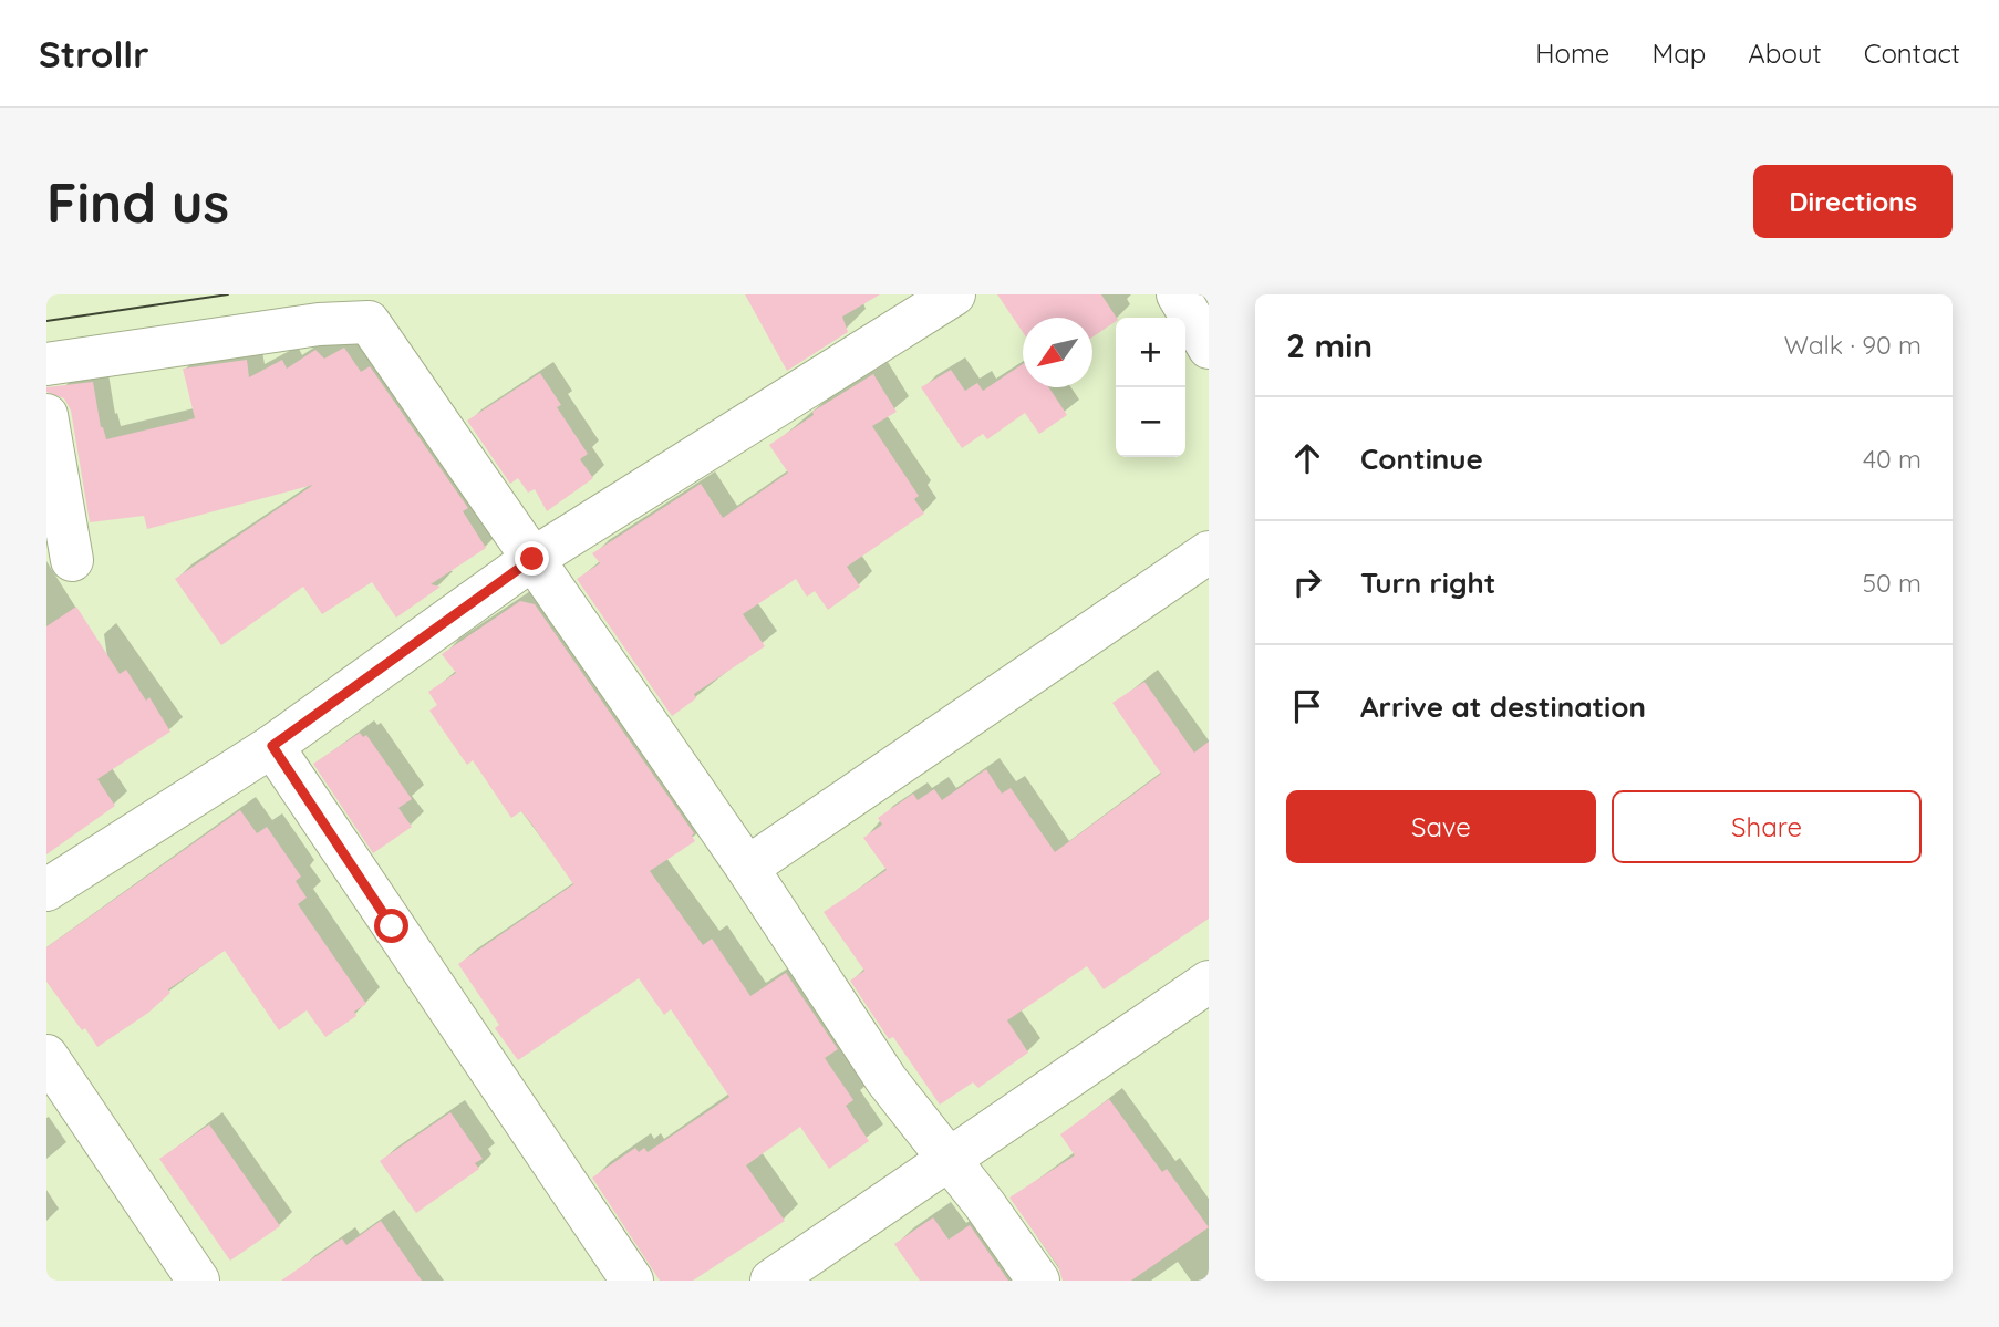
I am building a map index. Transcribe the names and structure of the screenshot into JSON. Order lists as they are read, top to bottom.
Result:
{
  "north": "bottom left",
  "page": {
    "header": "Strollr",
    "nav": [
      "Home",
      "Map",
      "About",
      "Contact"
    ],
    "buttons": [
      "Directions",
      ["Save", "Share"]
    ],
    "title": "Find us",
    "heading": ["2 min", "Walk · 90 m"],
    "map_buttons": ["+", "−"],
    "list": [
      ["Continue", "40 m"],
      ["Turn right", "50 m"],
      "Arrive at destination"
    ]
  }
}
